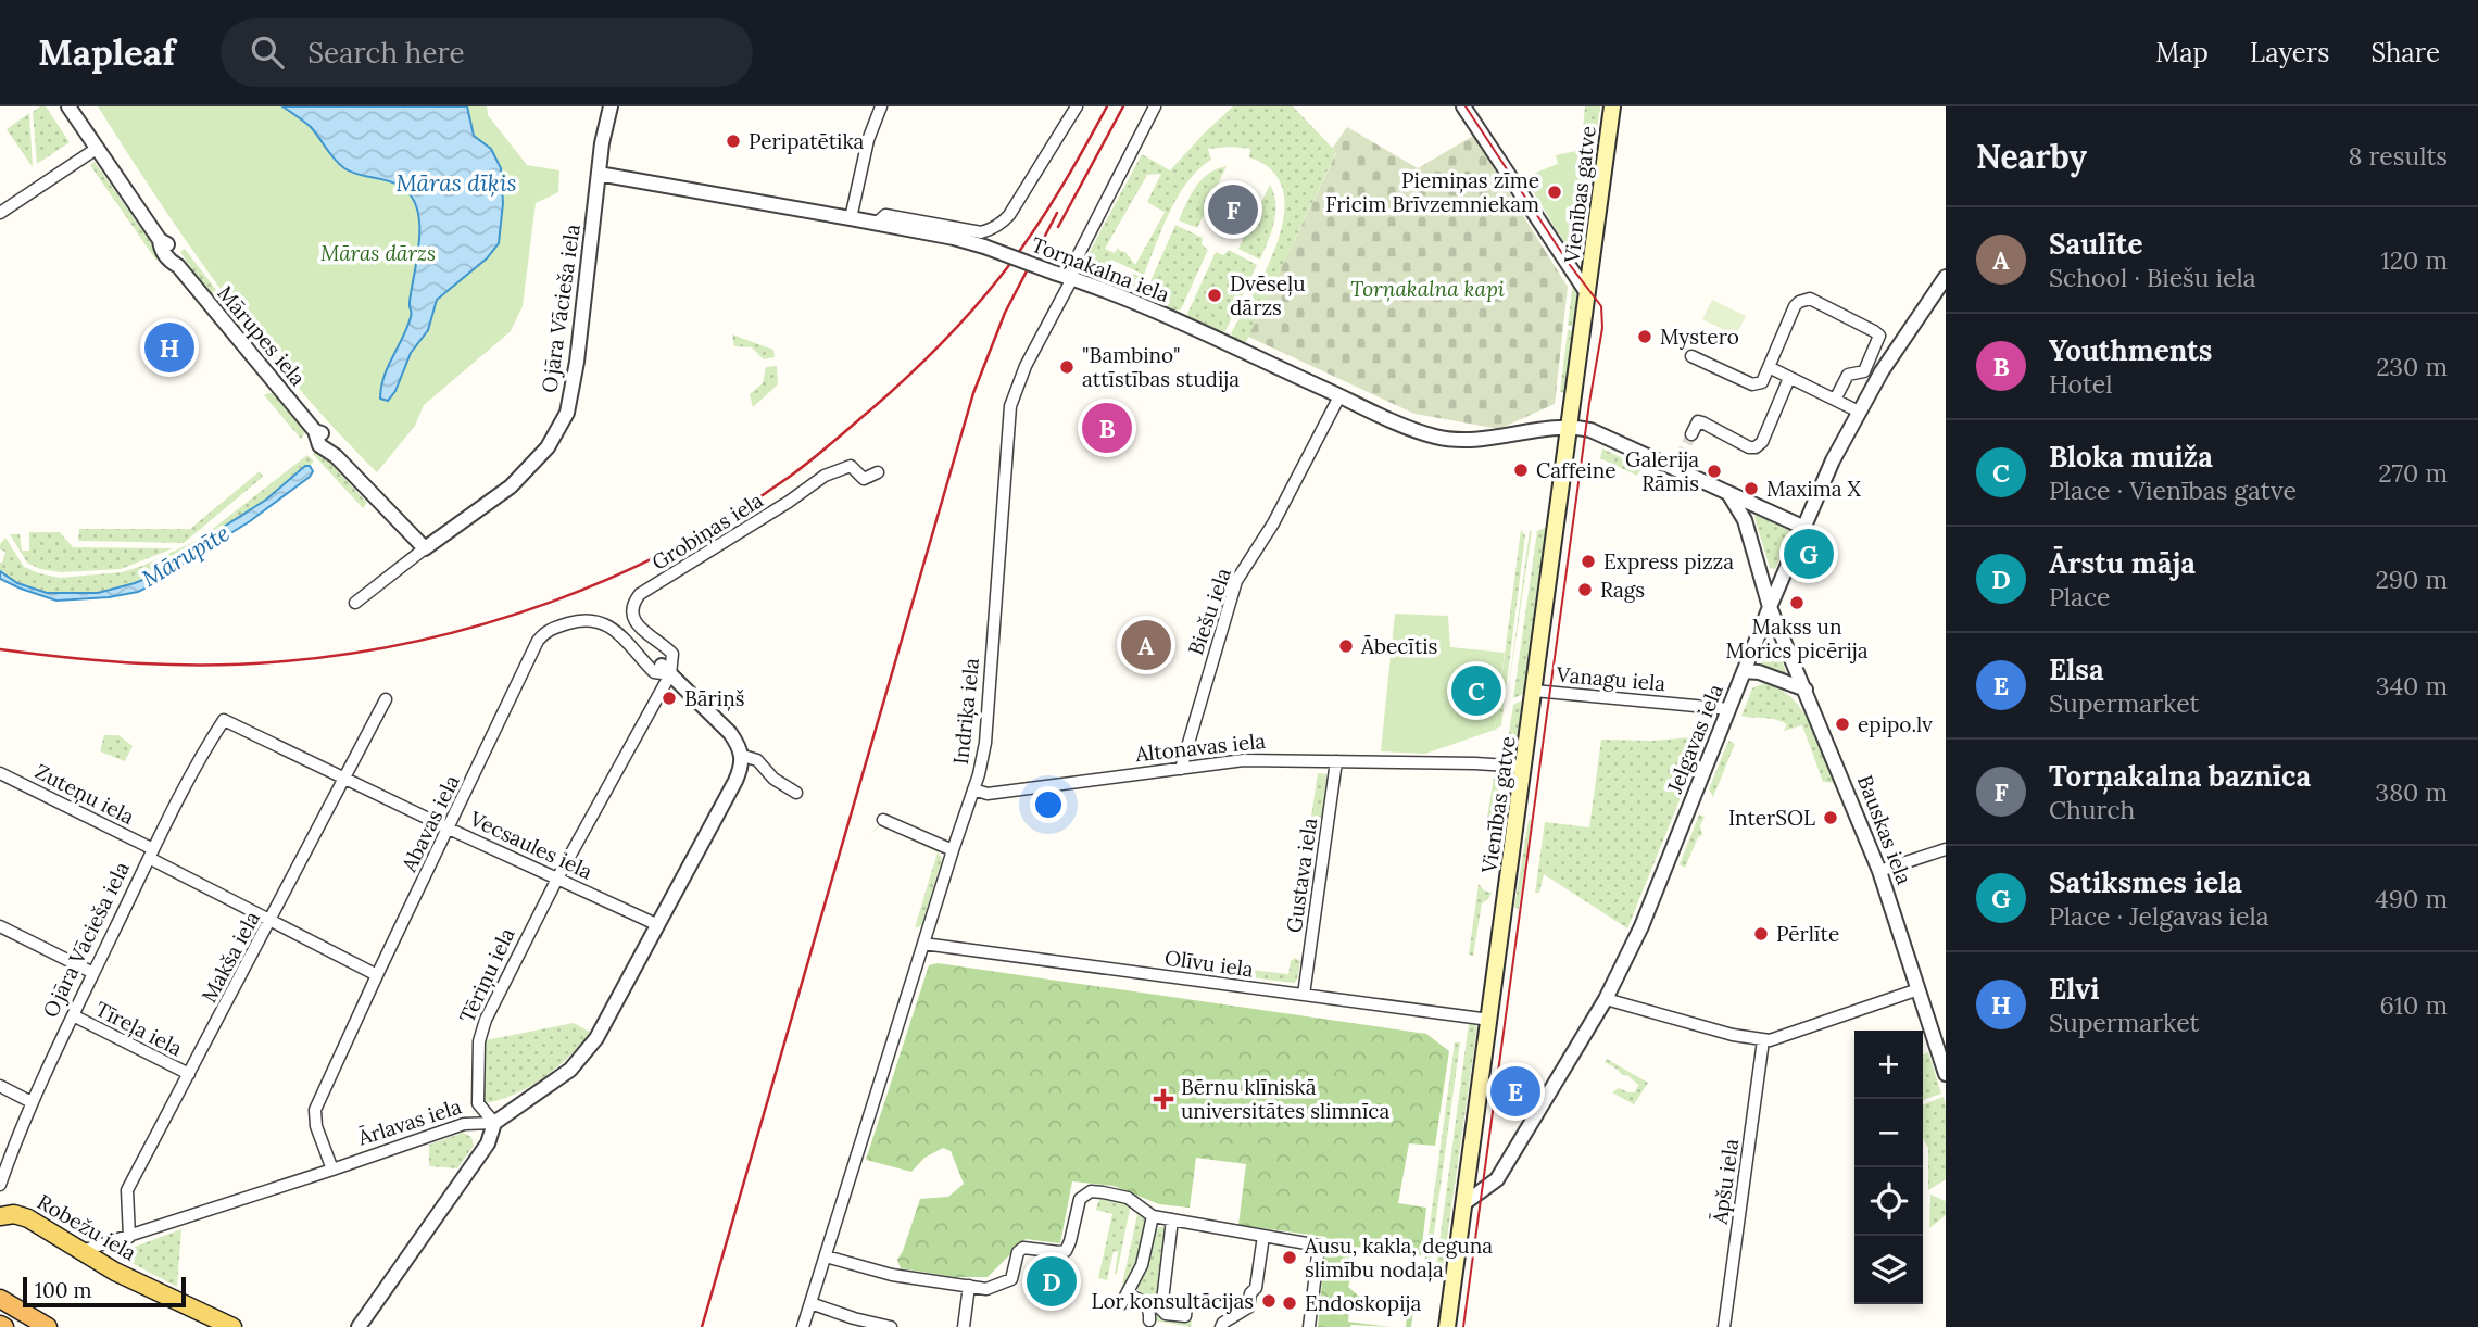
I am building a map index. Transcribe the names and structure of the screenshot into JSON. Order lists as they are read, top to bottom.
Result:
{
  "streets": {
    "main road": ["Vienības gatve", "Robežu iela"],
    "street": [
      "Torņakalna iela",
      "Ojāra Vācieša iela",
      "Mārupes iela",
      "Grobiņas iela",
      "Biešu iela",
      "Vanagu iela",
      "Indriķa iela",
      "Jelgavas iela",
      "Altonavas iela",
      "Zuteņu iela",
      "Abavas iela",
      "Bauskas iela",
      "Vecsaules iela",
      "Gustava iela",
      "Makša iela",
      "Olīvu iela",
      "Tēriņu iela",
      "Tīreļa iela",
      "Ārlavas iela",
      "Āpšu iela"
    ]
  },
  "crossings": [
    ["Vienības gatve", "Torņakalna iela"],
    ["Vienības gatve", "Vanagu iela"],
    ["Vienības gatve", "Jelgavas iela"],
    ["Vienības gatve", "Altonavas iela"],
    ["Vienības gatve", "Olīvu iela"],
    ["Torņakalna iela", "Ojāra Vācieša iela"],
    ["Torņakalna iela", "Biešu iela"],
    ["Torņakalna iela", "Indriķa iela"],
    ["Ojāra Vācieša iela", "Mārupes iela"],
    ["Ojāra Vācieša iela", "Zuteņu iela"],
    ["Ojāra Vācieša iela", "Vecsaules iela"],
    ["Ojāra Vācieša iela", "Tīreļa iela"],
    ["Grobiņas iela", "Abavas iela"],
    ["Grobiņas iela", "Tēriņu iela"],
    ["Biešu iela", "Altonavas iela"],
    ["Vanagu iela", "Jelgavas iela"],
    ["Indriķa iela", "Altonavas iela"],
    ["Indriķa iela", "Olīvu iela"],
    ["Jelgavas iela", "Bauskas iela"],
    ["Altonavas iela", "Gustava iela"],
    ["Zuteņu iela", "Abavas iela"],
    ["Zuteņu iela", "Makša iela"],
    ["Abavas iela", "Vecsaules iela"],
    ["Abavas iela", "Tēriņu iela"],
    ["Abavas iela", "Ārlavas iela"],
    ["Vecsaules iela", "Makša iela"],
    ["Vecsaules iela", "Tēriņu iela"],
    ["Vecsaules iela", "Ārlavas iela"],
    ["Gustava iela", "Olīvu iela"],
    ["Makša iela", "Tīreļa iela"],
    ["Makša iela", "Ārlavas iela"],
    ["Tēriņu iela", "Ārlavas iela"],
    ["Ārlavas iela", "Robežu iela"]
  ],
  "water": ["Māras dīķis", "Mārupīte"],
  "parks": ["Māras dārzs", "Torņakalna kapi"],
  "places": {
    "other": [
      "Peripatētika",
      "Piemiņas zīme Fricim Brīvzemniekam",
      "Dvēseļu dārzs",
      "Mystero",
      "\"Bambino\" attīstības studija",
      "Caffeine",
      "Galerija Rāmis",
      "Maxima X",
      "Express pizza",
      "Rags",
      "Makss un Morics picērija",
      "Ābecītis",
      "Bāriņš",
      "epipo.lv",
      "InterSOL",
      "Pērlīte",
      "Ausu, kakla, deguna slimību nodaļa",
      "Lor konsultācijas",
      "Endoskopija"
    ],
    "health": ["Bērnu klīniskā universitātes slimnīca"]
  },
  "scale_bar": "100 m",
  "page": {
    "header": "Mapleaf",
    "search": "Search here",
    "nav": ["Map", "Layers", "Share"],
    "heading": ["Nearby", "8 results"],
    "pins": [
      "F",
      "H",
      "B",
      "G",
      "A",
      "C",
      "E",
      "D"
    ],
    "list": [
      {
        "mark": "A",
        "name": "Saulīte",
        "note": "School · Biešu iela",
        "value": "120 m"
      },
      {
        "mark": "B",
        "name": "Youthments",
        "note": "Hotel",
        "value": "230 m"
      },
      {
        "mark": "C",
        "name": "Bloka muiža",
        "note": "Place · Vienības gatve",
        "value": "270 m"
      },
      {
        "mark": "D",
        "name": "Ārstu māja",
        "note": "Place",
        "value": "290 m"
      },
      {
        "mark": "E",
        "name": "Elsa",
        "note": "Supermarket",
        "value": "340 m"
      },
      {
        "mark": "F",
        "name": "Torņakalna baznīca",
        "note": "Church",
        "value": "380 m"
      },
      {
        "mark": "G",
        "name": "Satiksmes iela",
        "note": "Place · Jelgavas iela",
        "value": "490 m"
      },
      {
        "mark": "H",
        "name": "Elvi",
        "note": "Supermarket",
        "value": "610 m"
      }
    ],
    "map_buttons": ["+", "−"],
    "scale": "100 m"
  }
}
